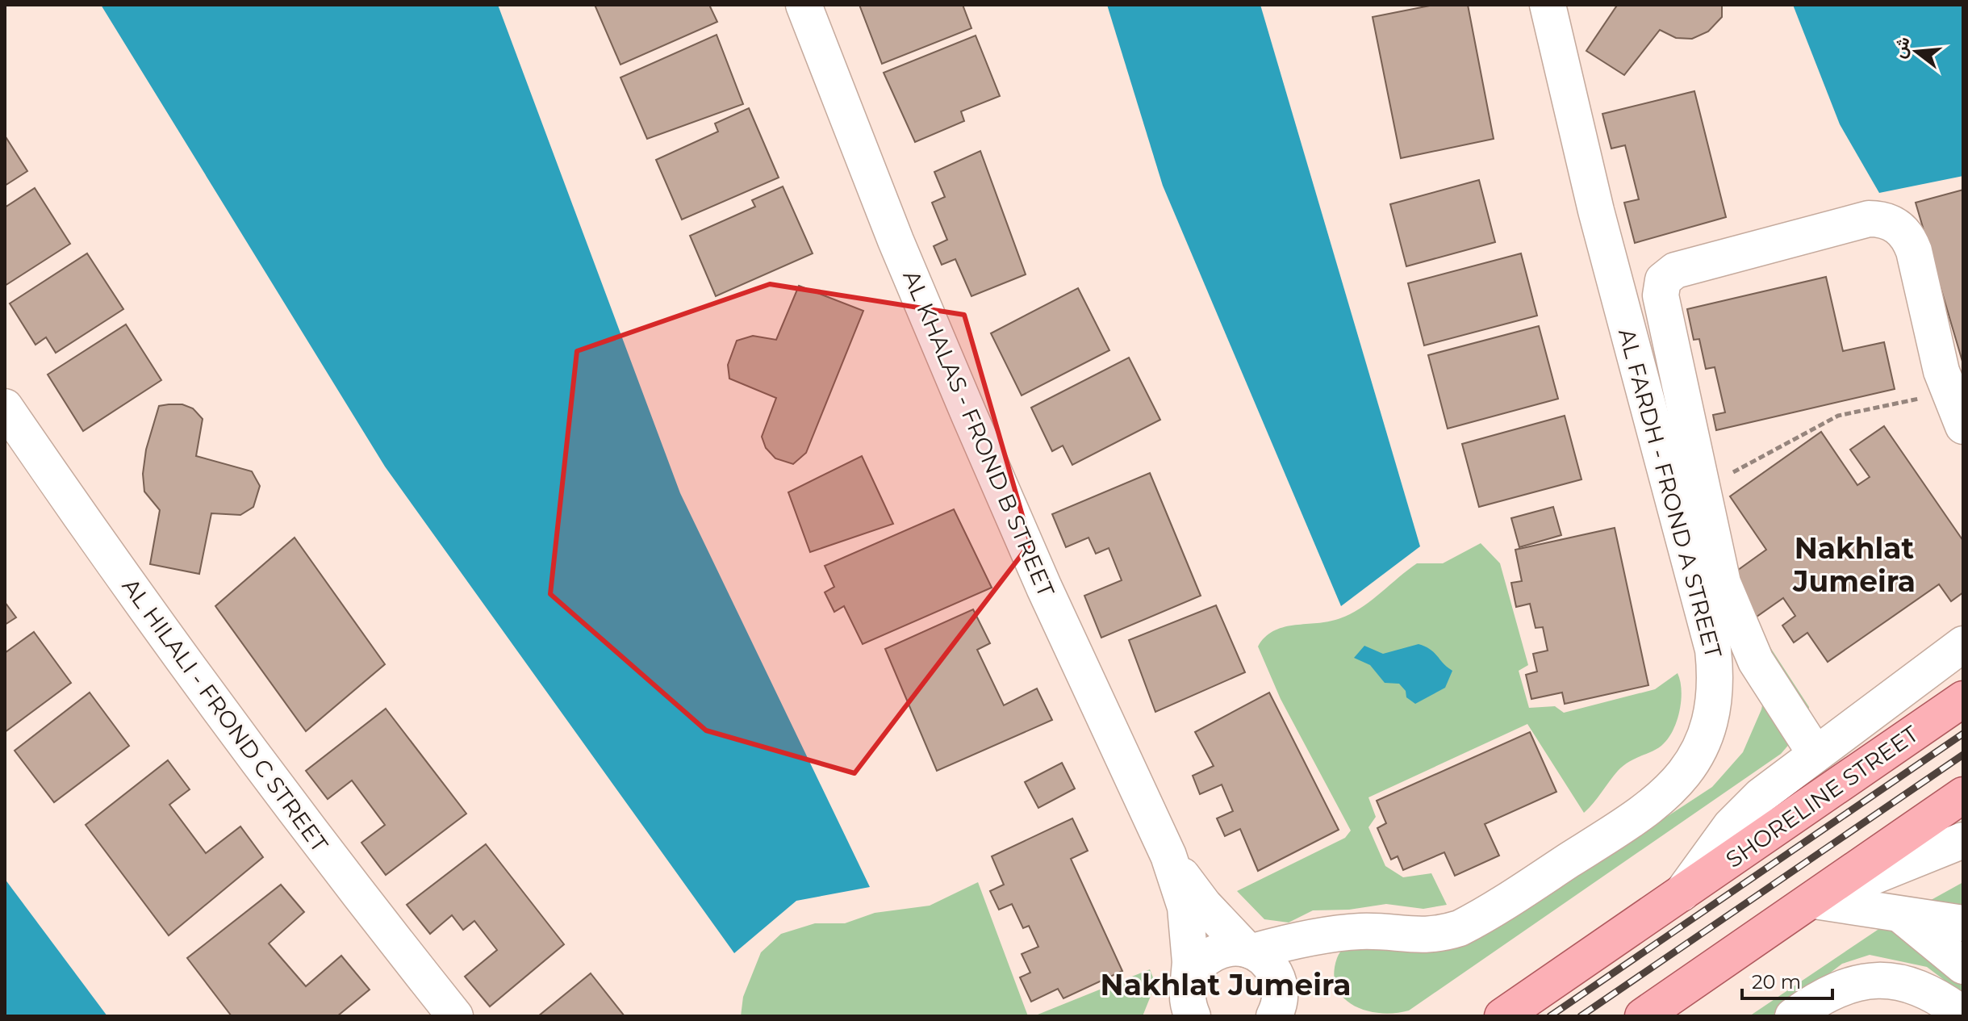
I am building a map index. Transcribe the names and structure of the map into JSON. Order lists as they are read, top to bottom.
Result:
{
  "streets": {
    "main road": ["SHORELINE STREET"],
    "street": ["AL KHALAS - FROND B STREET", "AL FARDH - FROND A STREET", "AL HILALI - FROND C STREET"]
  },
  "crossings": [
    ["AL KHALAS - FROND B STREET", "AL FARDH - FROND A STREET"]
  ],
  "districts": ["Nakhlat Jumeira", "Nakhlat Jumeira"],
  "scale_bar": "20 m",
  "north": "left"
}
